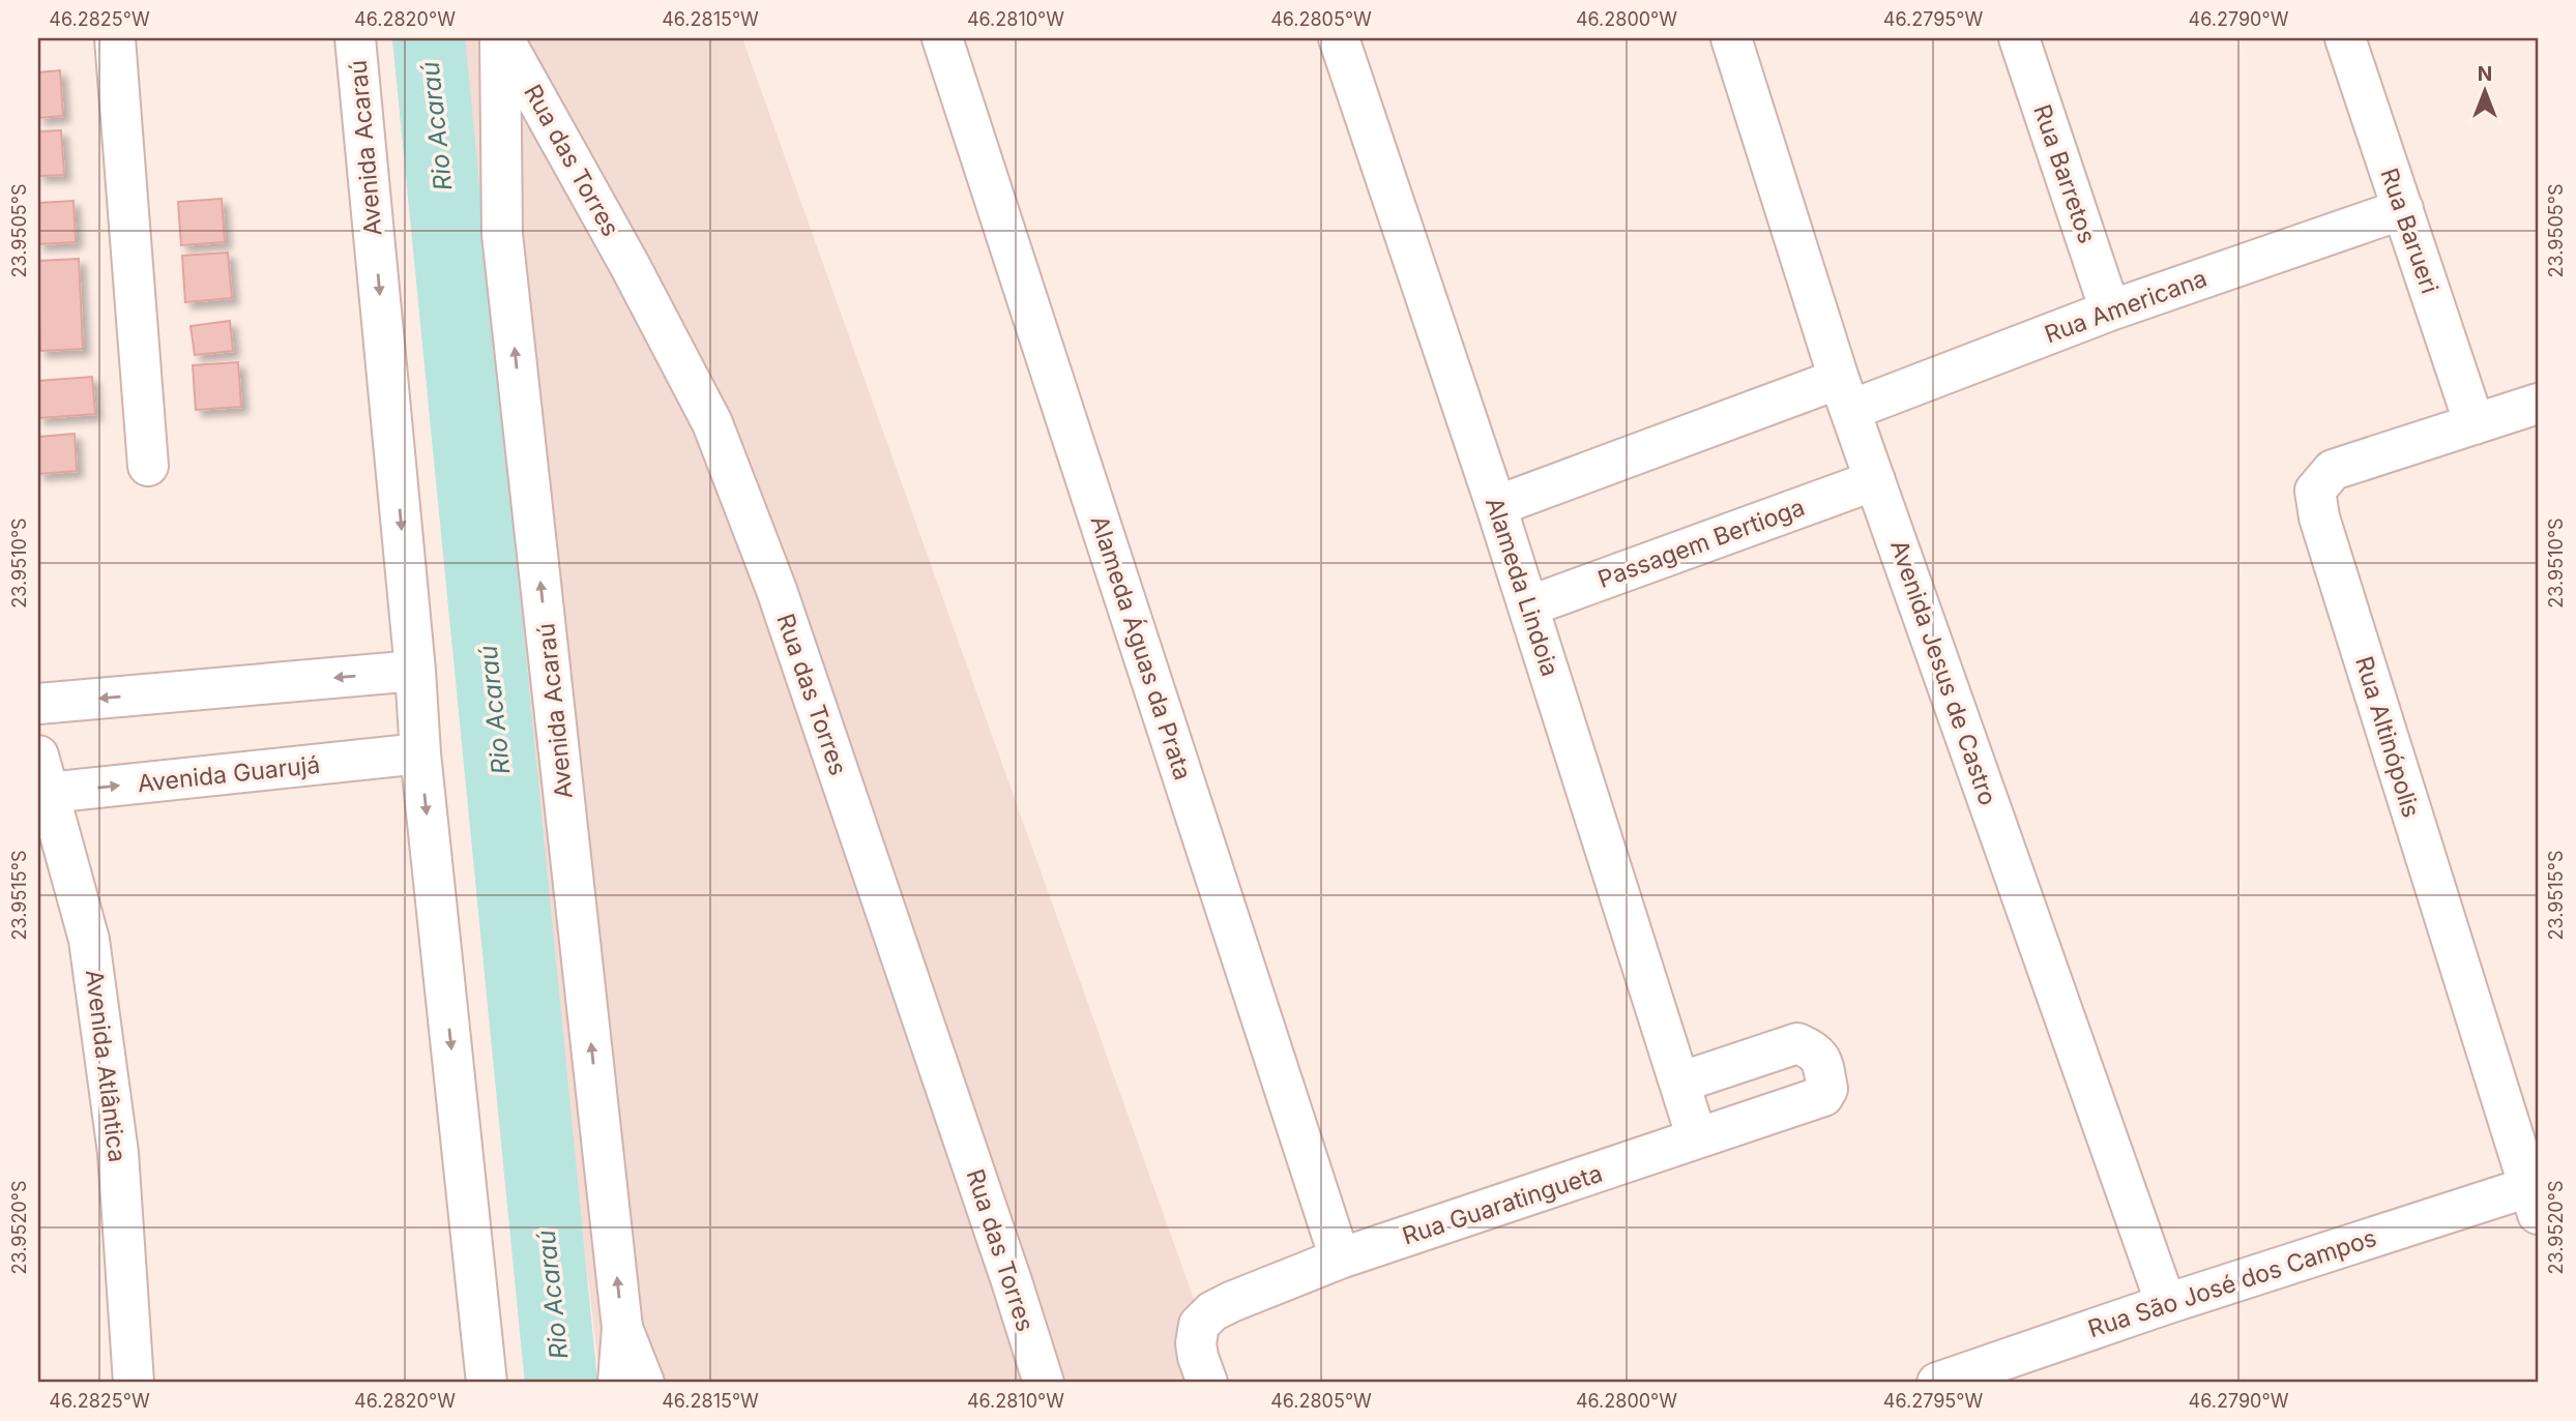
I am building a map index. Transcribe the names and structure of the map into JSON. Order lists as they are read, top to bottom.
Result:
{
  "streets": {
    "street": [
      "Avenida Acaraú",
      "Rua das Torres",
      "Rua Barretos",
      "Rua Barueri",
      "Rua Americana",
      "Passagem Bertioga",
      "Alameda Lindoia",
      "Alameda Águas da Prata",
      "Avenida Jesus de Castro",
      "Rua Altinópolis",
      "Avenida Guarujá",
      "Avenida Atlântica",
      "Rua Guaratingueta",
      "Rua São José dos Campos"
    ]
  },
  "crossings": [
    ["Avenida Acaraú", "Rua das Torres"],
    ["Avenida Acaraú", "Avenida Guarujá"],
    ["Rua Barretos", "Rua Americana"],
    ["Rua Barueri", "Rua Americana"],
    ["Rua Barueri", "Rua Altinópolis"],
    ["Rua Americana", "Avenida Jesus de Castro"],
    ["Passagem Bertioga", "Alameda Lindoia"],
    ["Passagem Bertioga", "Avenida Jesus de Castro"],
    ["Alameda Lindoia", "Rua Guaratingueta"],
    ["Alameda Águas da Prata", "Rua Guaratingueta"],
    ["Avenida Jesus de Castro", "Rua São José dos Campos"],
    ["Rua Altinópolis", "Rua São José dos Campos"],
    ["Avenida Guarujá", "Avenida Atlântica"]
  ],
  "water": ["Rio Acaraú"],
  "north": "top",
  "coordinates": [
    "46.2825°W",
    "46.2820°W",
    "46.2815°W",
    "46.2810°W",
    "46.2805°W",
    "46.2800°W",
    "46.2795°W",
    "46.2790°W",
    "23.9505°S",
    "23.9510°S",
    "23.9515°S",
    "23.9520°S"
  ]
}
